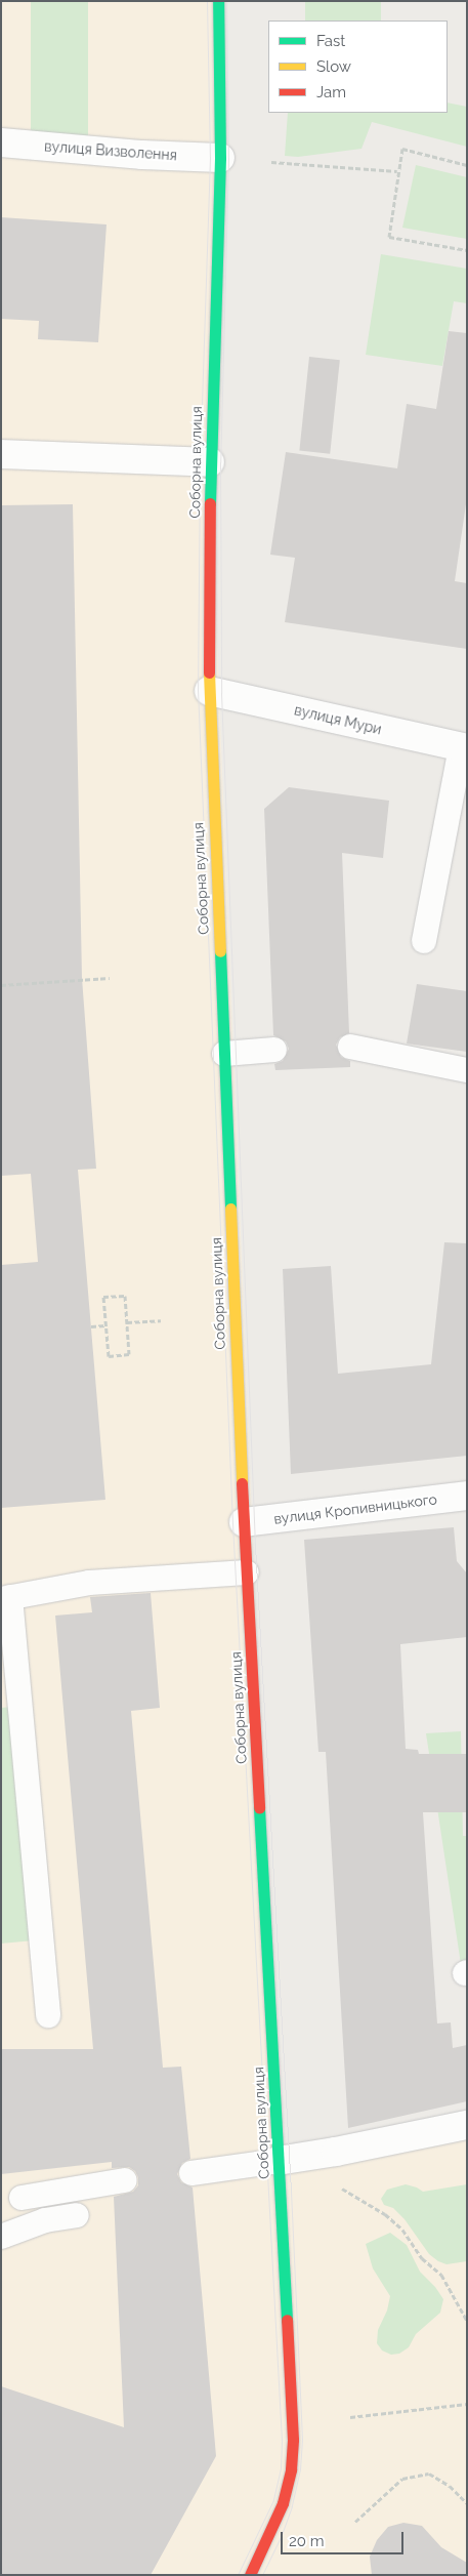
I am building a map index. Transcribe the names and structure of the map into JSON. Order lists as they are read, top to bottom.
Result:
{
  "streets": {
    "street": [
      "вулиця Визволення",
      "Соборна вулиця",
      "вулиця Мури",
      "вулиця Кропивницького"
    ]
  },
  "crossings": [
    ["вулиця Визволення", "Соборна вулиця"],
    ["Соборна вулиця", "вулиця Мури"],
    ["Соборна вулиця", "вулиця Кропивницького"]
  ],
  "legend": ["Fast", "Slow", "Jam"],
  "scale_bar": "20 m"
}
